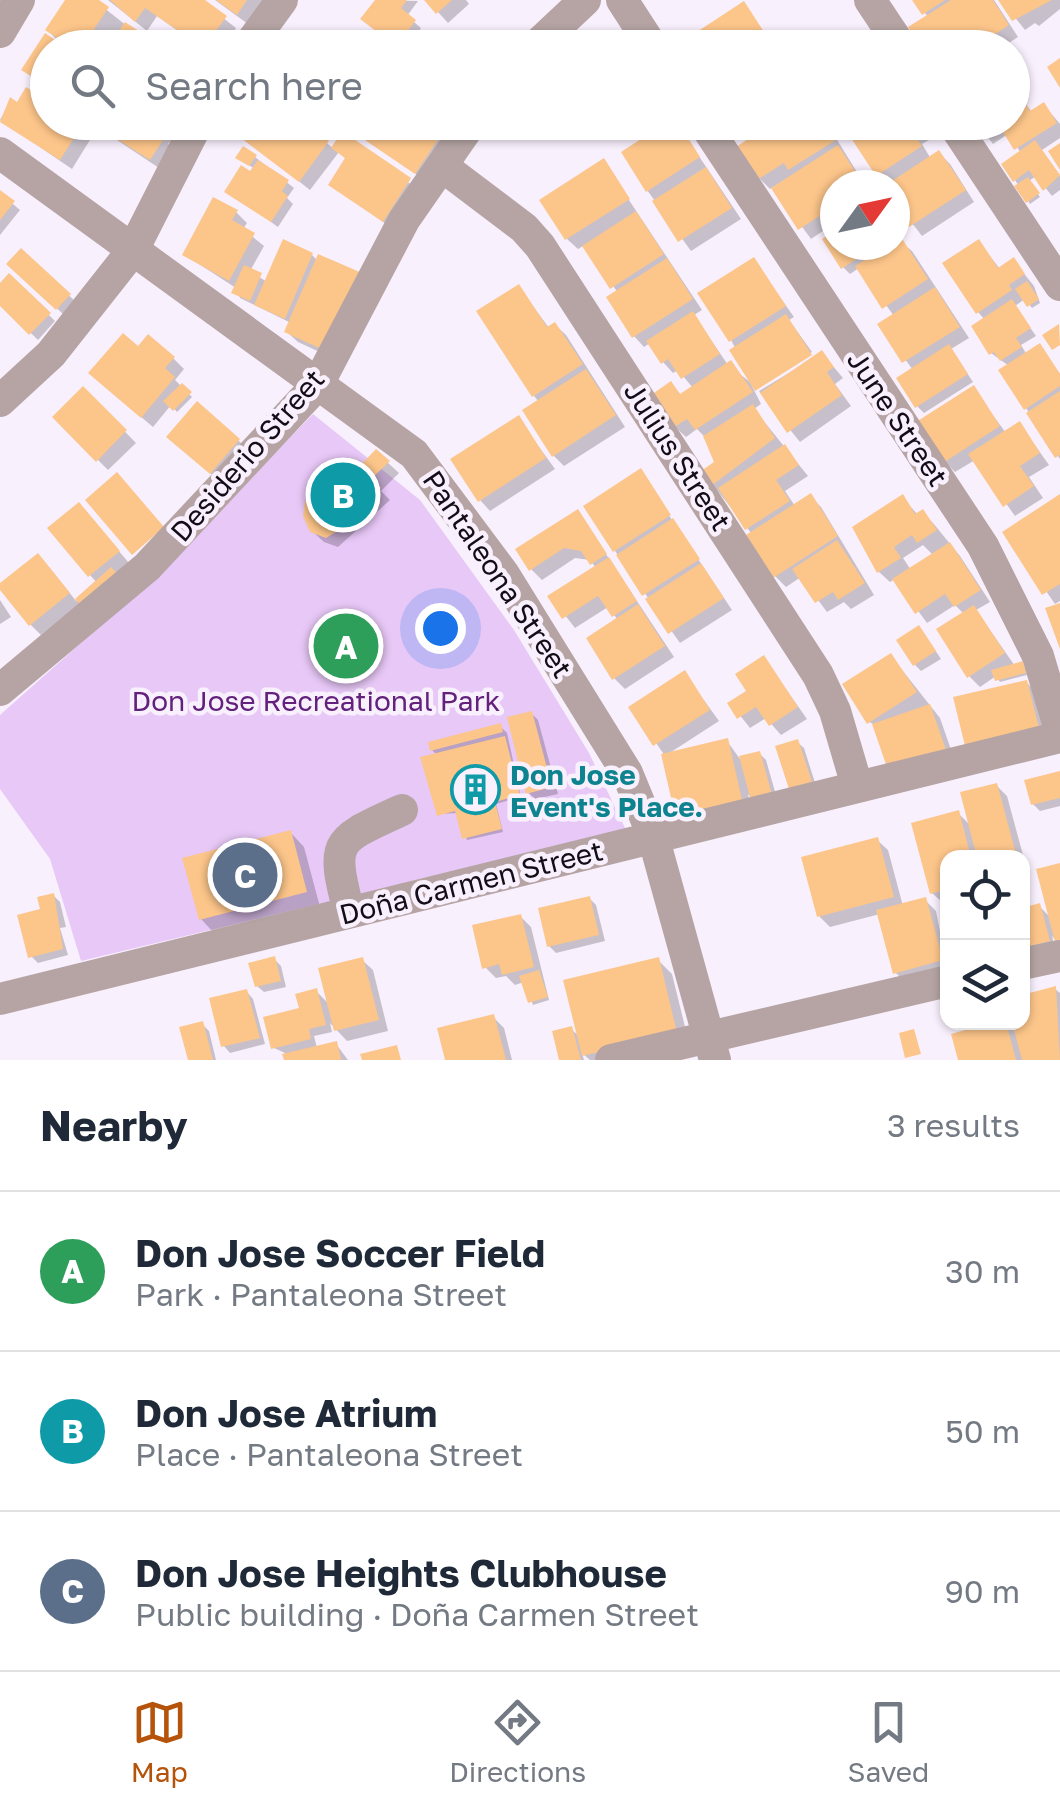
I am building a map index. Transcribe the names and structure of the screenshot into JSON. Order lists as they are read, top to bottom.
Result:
{
  "streets": {
    "street": [
      "June Street",
      "Desiderio Street",
      "Julius Street",
      "Pantaleona Street",
      "Doña Carmen Street"
    ]
  },
  "crossings": [
    ["June Street", "Doña Carmen Street"],
    ["Desiderio Street", "Julius Street"],
    ["Desiderio Street", "Pantaleona Street"],
    ["Julius Street", "Doña Carmen Street"],
    ["Pantaleona Street", "Doña Carmen Street"]
  ],
  "parks": ["Don Jose Recreational Park"],
  "places": {
    "building": ["Don Jose Event's Place."]
  },
  "north": "top right",
  "page": {
    "search": "Search here",
    "pins": ["B", "A", "C"],
    "heading": ["Nearby", "3 results"],
    "list": [
      {
        "mark": "A",
        "name": "Don Jose Soccer Field",
        "note": "Park · Pantaleona Street",
        "value": "30 m"
      },
      {
        "mark": "B",
        "name": "Don Jose Atrium",
        "note": "Place · Pantaleona Street",
        "value": "50 m"
      },
      {
        "mark": "C",
        "name": "Don Jose Heights Clubhouse",
        "note": "Public building · Doña Carmen Street",
        "value": "90 m"
      }
    ],
    "nav": ["Map", "Directions", "Saved"]
  }
}
